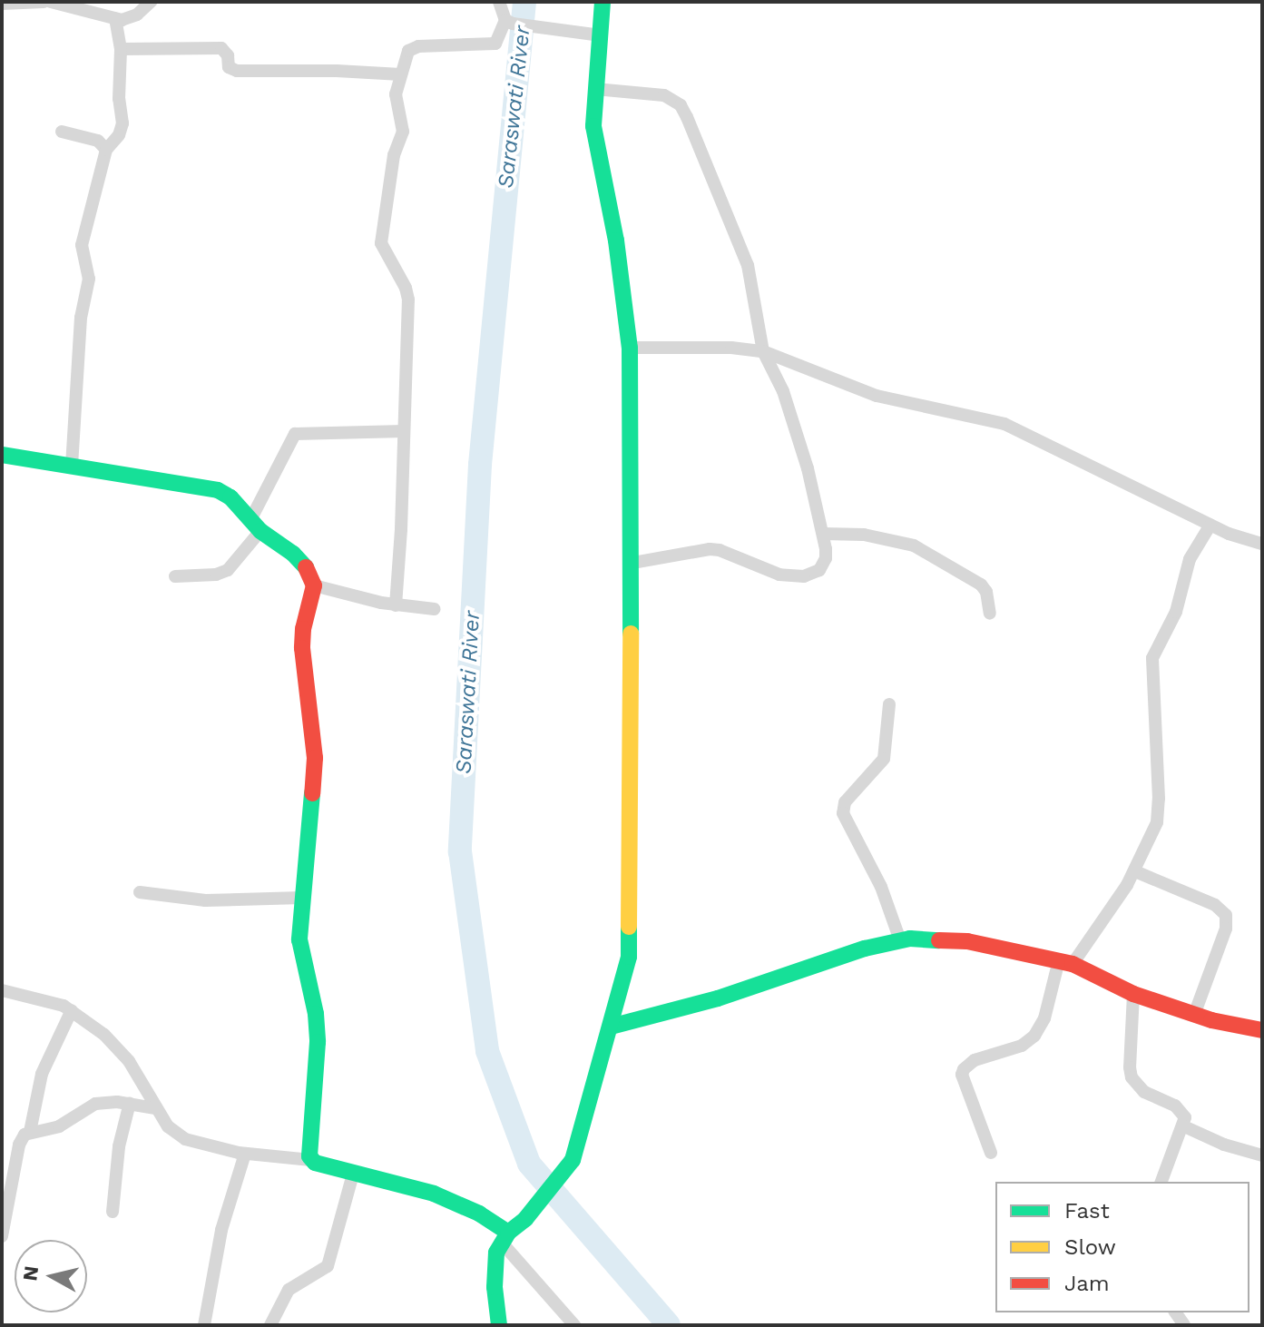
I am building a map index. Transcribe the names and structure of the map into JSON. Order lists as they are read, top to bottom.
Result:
{
  "water": ["Saraswati River"],
  "legend": ["Fast", "Slow", "Jam"],
  "north": "left"
}
